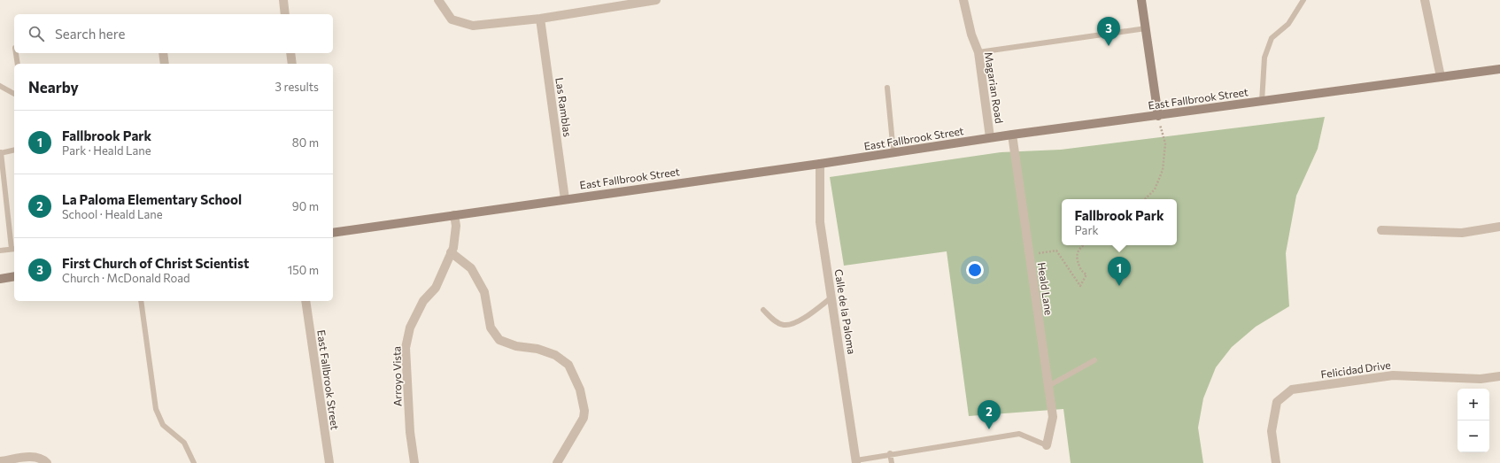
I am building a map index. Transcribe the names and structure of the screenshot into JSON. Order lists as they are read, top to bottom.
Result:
{
  "streets": {
    "main road": ["East Fallbrook Street"],
    "street": [
      "Magarian Road",
      "Las Ramblas",
      "Heald Lane",
      "Calle de la Paloma",
      "Felicidad Drive",
      "Arroyo Vista"
    ]
  },
  "crossings": [
    ["Magarian Road", "East Fallbrook Street"],
    ["East Fallbrook Street", "Las Ramblas"],
    ["East Fallbrook Street", "Heald Lane"],
    ["East Fallbrook Street", "Calle de la Paloma"],
    ["East Fallbrook Street", "Arroyo Vista"]
  ],
  "page": {
    "search": "Search here",
    "pins": ["3", "1", "2"],
    "heading": ["Nearby", "3 results"],
    "list": [
      {
        "mark": "1",
        "name": "Fallbrook Park",
        "note": "Park · Heald Lane",
        "value": "80 m"
      },
      {
        "mark": "2",
        "name": "La Paloma Elementary School",
        "note": "School · Heald Lane",
        "value": "90 m"
      },
      {
        "mark": "3",
        "name": "First Church of Christ Scientist",
        "note": "Church · McDonald Road",
        "value": "150 m"
      }
    ],
    "popup": ["Fallbrook Park", "Park"],
    "map_buttons": ["+", "−"]
  }
}
